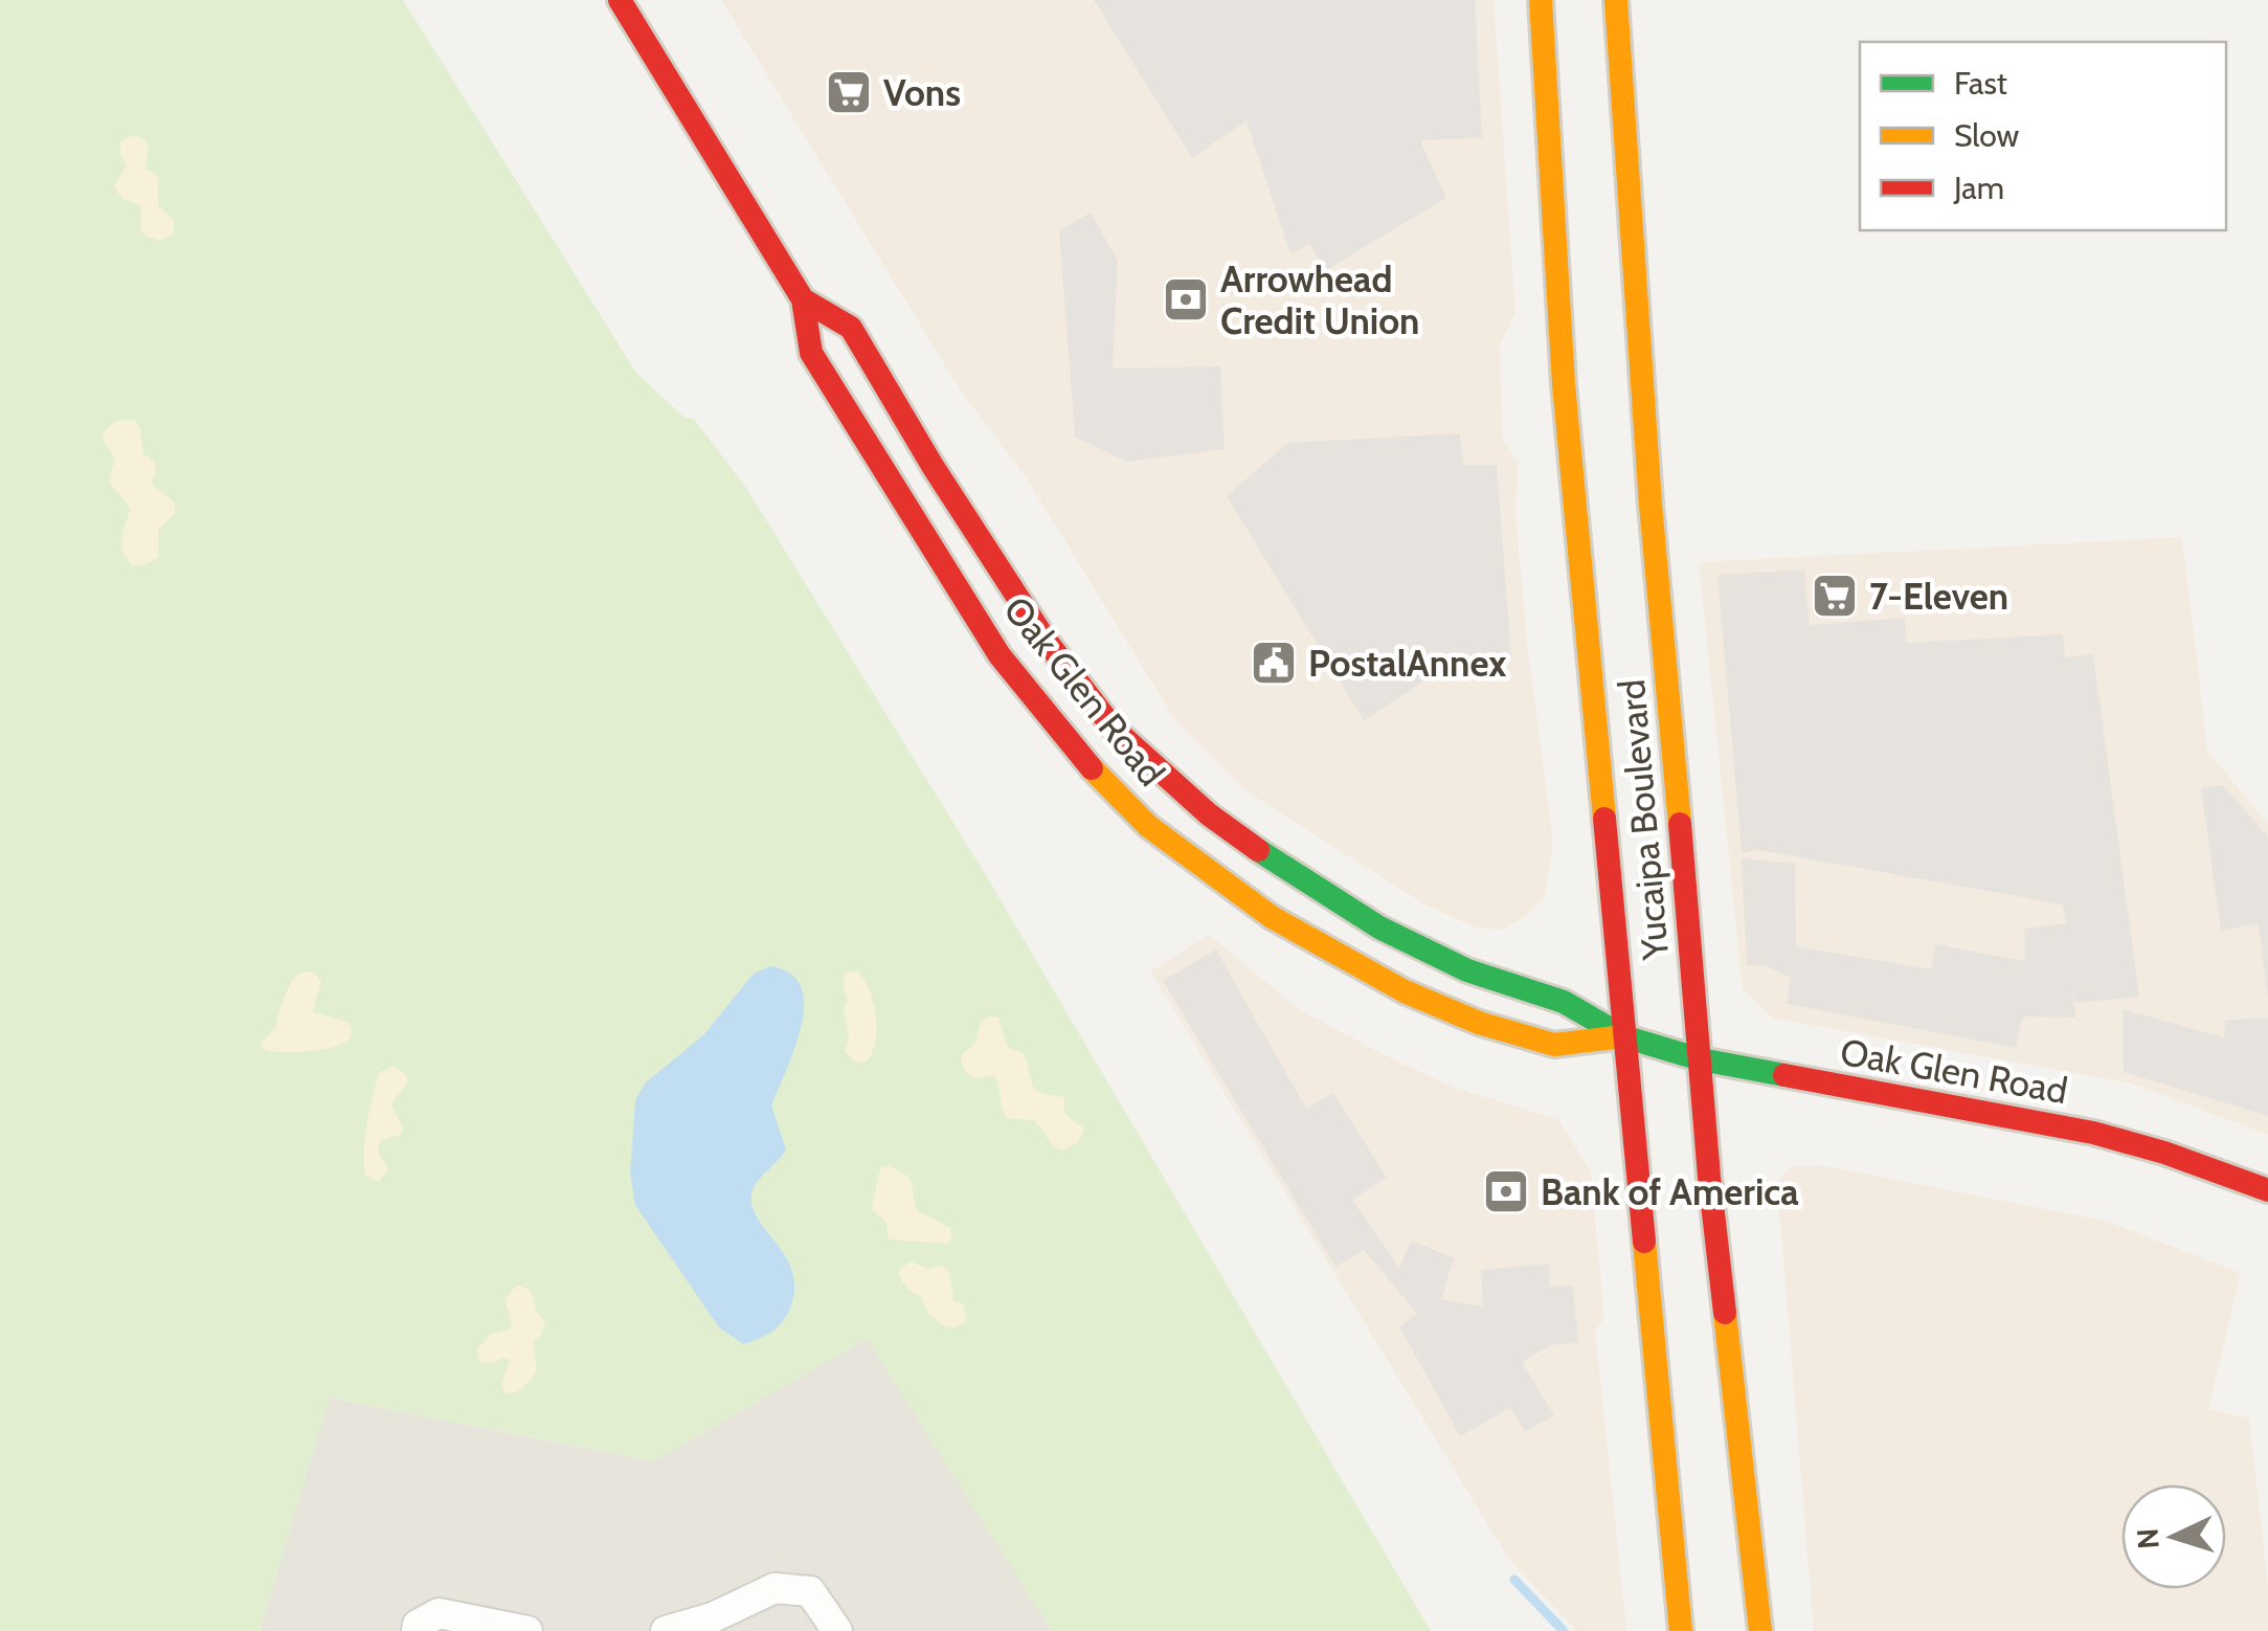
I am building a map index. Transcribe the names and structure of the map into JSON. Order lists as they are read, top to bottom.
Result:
{
  "streets": {
    "main road": ["Oak Glen Road", "Yucaipa Boulevard"]
  },
  "crossings": [
    ["Oak Glen Road", "Yucaipa Boulevard"]
  ],
  "places": {
    "supermarket": ["Vons", "7-Eleven"],
    "bank": ["Arrowhead Credit Union", "Bank of America"],
    "public building": ["PostalAnnex"]
  },
  "legend": ["Fast", "Slow", "Jam"],
  "north": "left"
}
